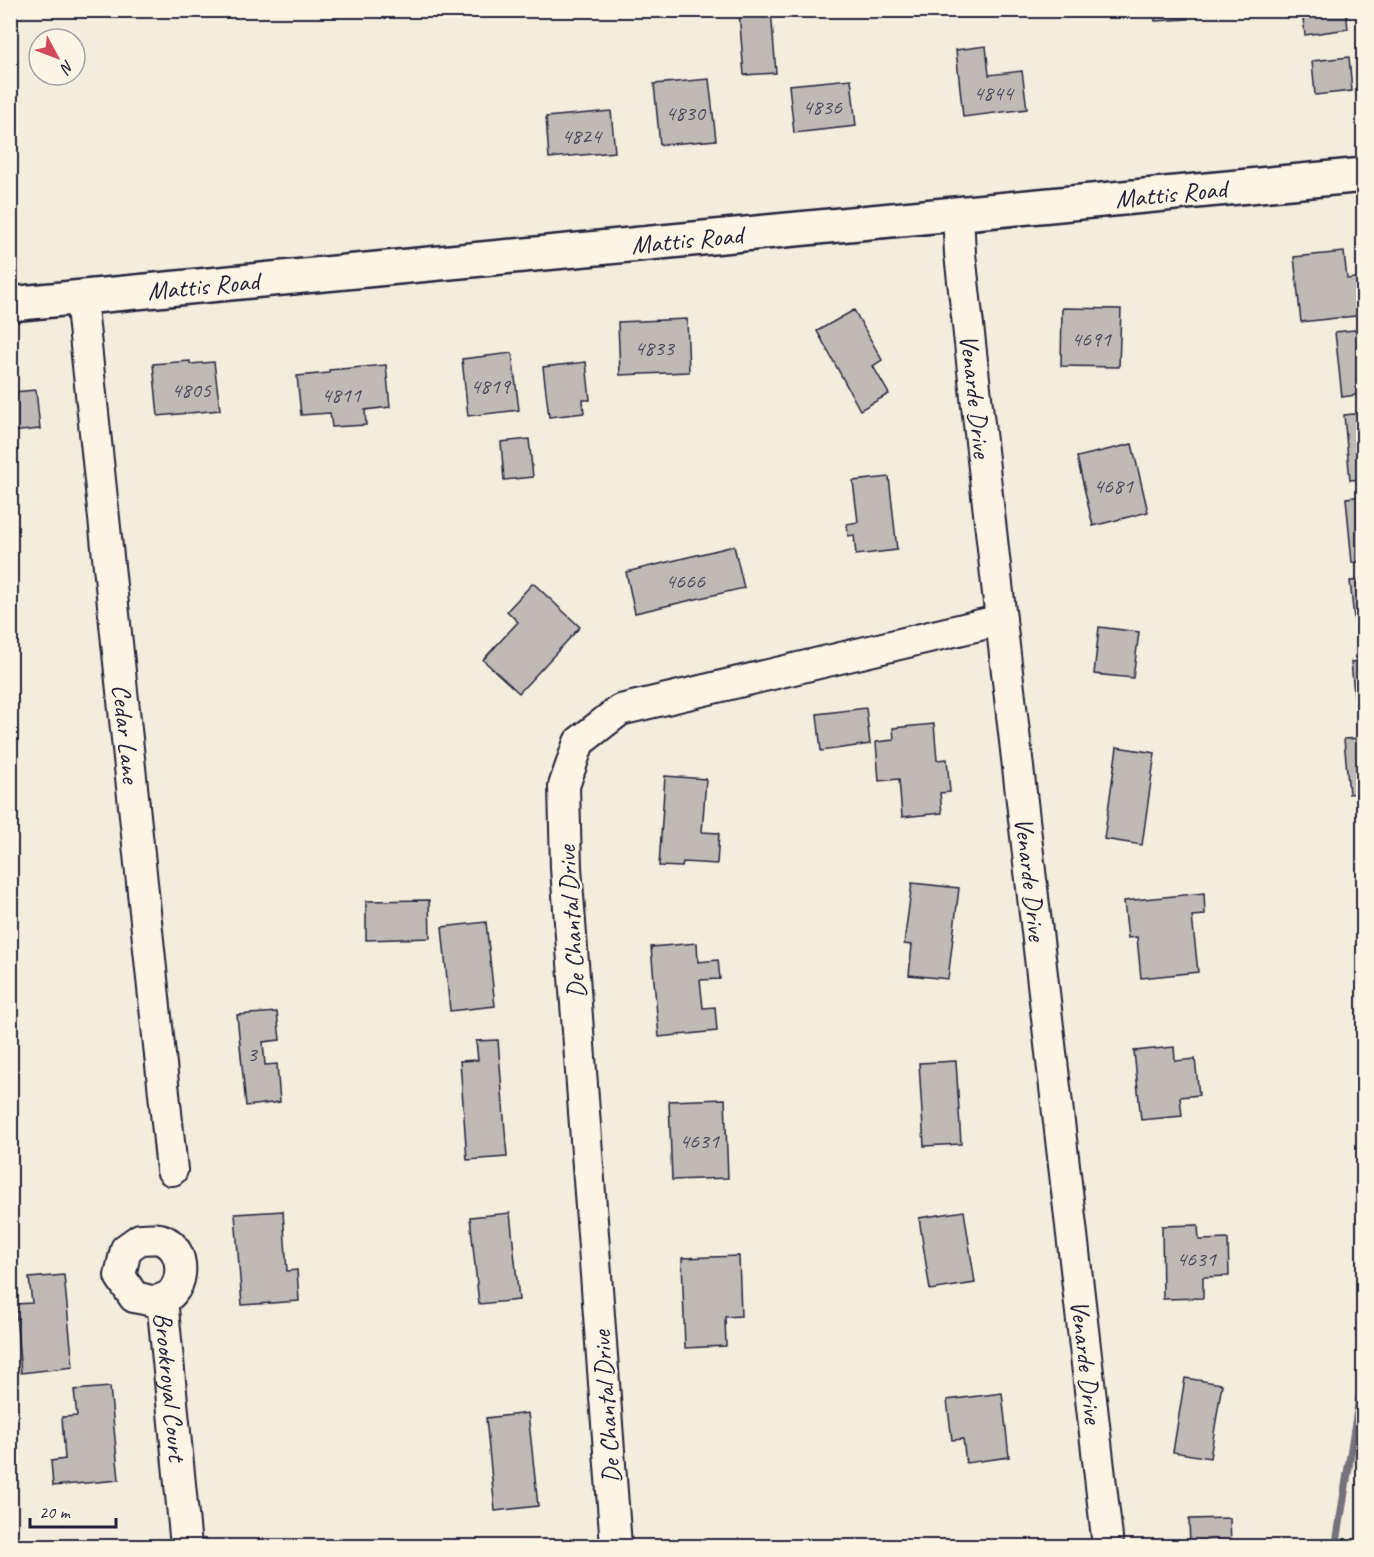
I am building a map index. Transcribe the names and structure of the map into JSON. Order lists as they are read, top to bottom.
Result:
{
  "streets": {
    "main road": ["Mattis Road"],
    "street": [
      "Venarde Drive",
      "Cedar Lane",
      "De Chantal Drive",
      "Brookroyal Court"
    ]
  },
  "crossings": [
    ["Mattis Road", "Venarde Drive"],
    ["Mattis Road", "Cedar Lane"],
    ["Venarde Drive", "De Chantal Drive"]
  ],
  "house_numbers": [
    "4844",
    "4836",
    "4830",
    "4824",
    "4691",
    "4833",
    "4819",
    "4805",
    "4811",
    "4681",
    "4666",
    "3",
    "4631",
    "4631"
  ],
  "scale_bar": "20 m",
  "north": "bottom right"
}
